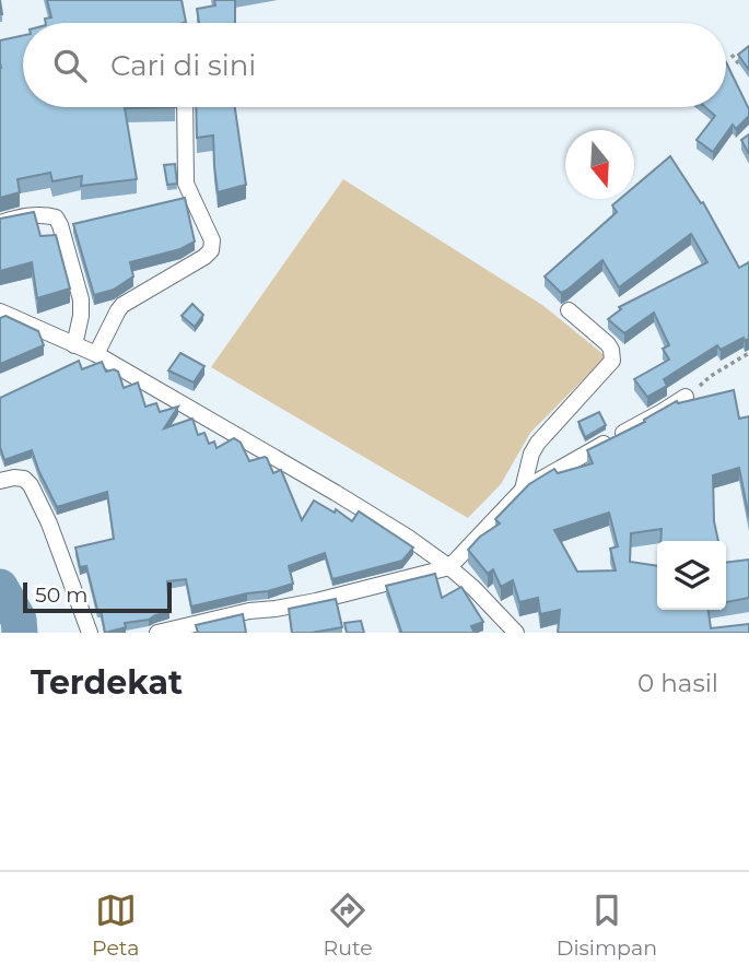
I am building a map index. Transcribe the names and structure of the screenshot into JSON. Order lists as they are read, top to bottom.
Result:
{
  "scale_bar": "50 m",
  "north": "bottom",
  "page": {
    "search": "Cari di sini",
    "scale": "50 m",
    "heading": ["Terdekat", "0 hasil"],
    "nav": ["Peta", "Rute", "Disimpan"]
  }
}
